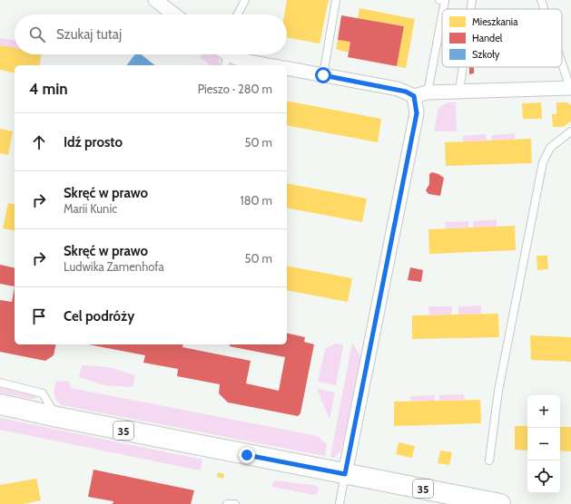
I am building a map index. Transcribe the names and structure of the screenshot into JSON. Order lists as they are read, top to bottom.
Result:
{
  "streets": {
    "main road": ["35"]
  },
  "legend": ["Mieszkania", "Handel", "Szkoły"],
  "page": {
    "search": "Szukaj tutaj",
    "heading": ["4 min", "Pieszo · 280 m"],
    "list": [
      ["Idź prosto", "50 m"],
      ["Skręć w prawo", "Marii Kunic", "180 m"],
      ["Skręć w prawo", "Ludwika Zamenhofa", "50 m"],
      "Cel podróży"
    ],
    "map_buttons": ["+", "−"]
  }
}
